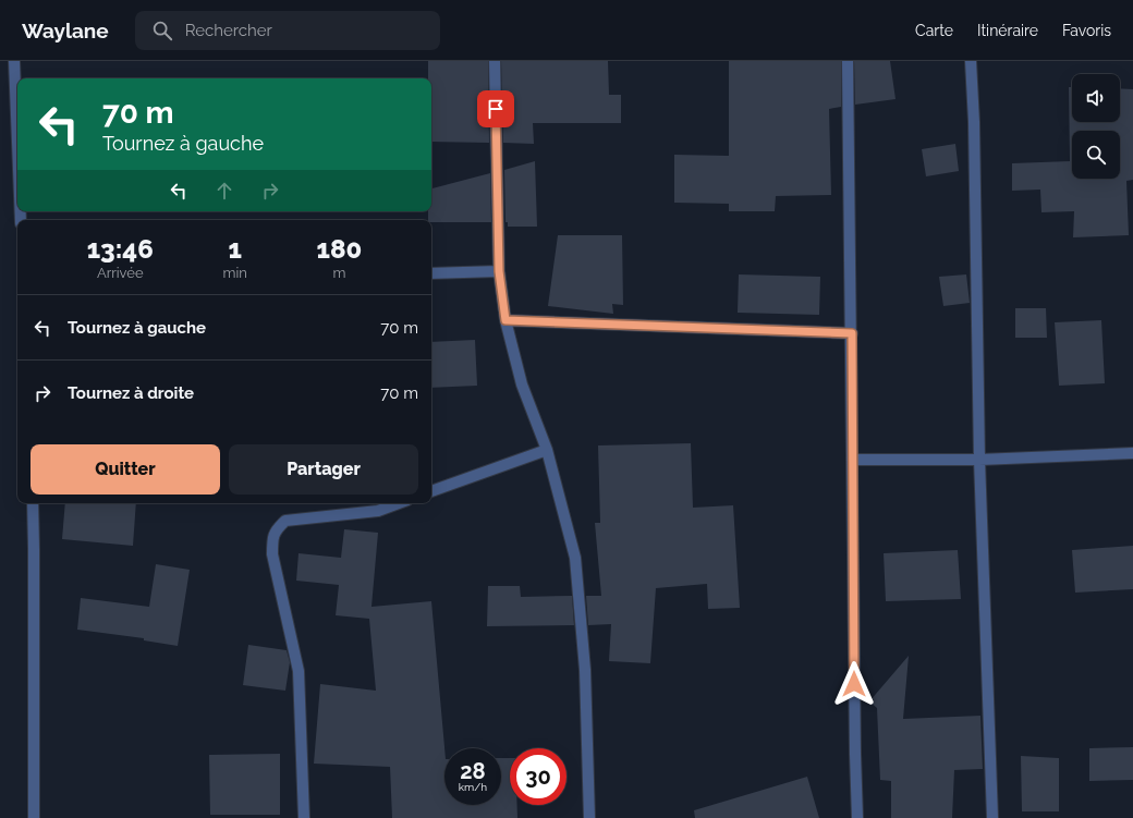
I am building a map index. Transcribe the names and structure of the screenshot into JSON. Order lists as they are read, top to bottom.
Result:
{
  "page": {
    "header": "Waylane",
    "search": "Rechercher",
    "nav": ["Carte", "Itinéraire", "Favoris"],
    "turn": ["70 m", "Tournez à gauche"],
    "eta": [
      "13:46",
      "Arrivée",
      "1",
      "min",
      "180",
      "m"
    ],
    "list": [
      {
        "name": "Tournez à gauche",
        "value": "70 m"
      },
      {
        "name": "Tournez à droite",
        "value": "70 m"
      }
    ],
    "buttons": ["Quitter", "Partager"],
    "speed": "28 km/h",
    "limit": "30"
  }
}
